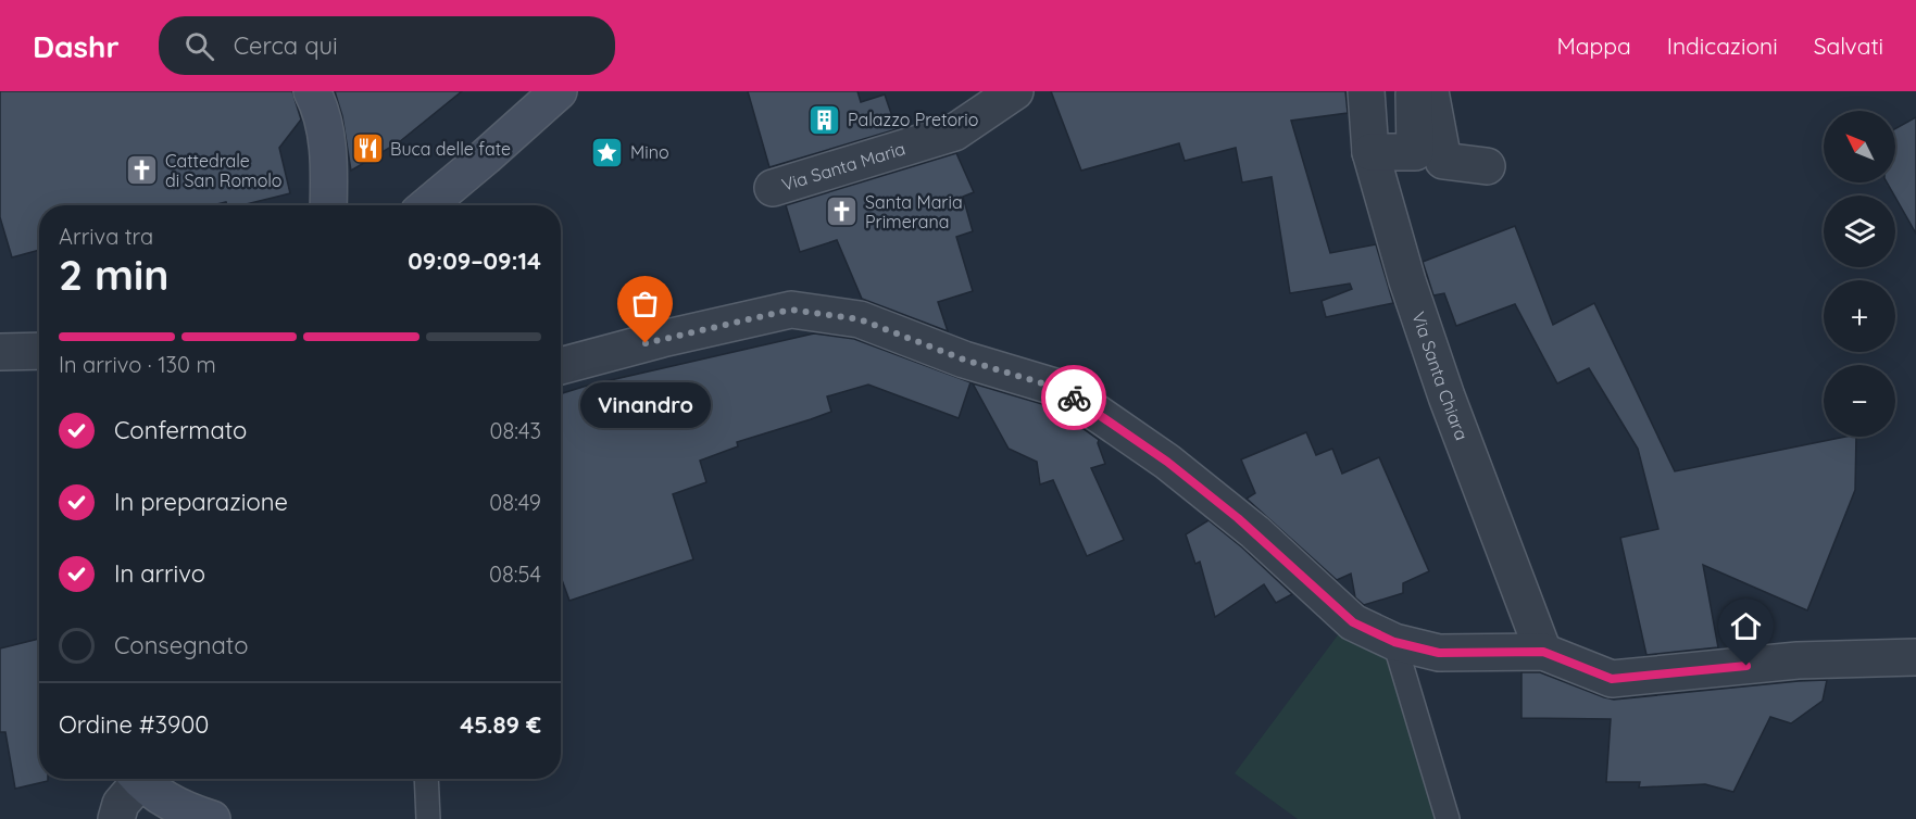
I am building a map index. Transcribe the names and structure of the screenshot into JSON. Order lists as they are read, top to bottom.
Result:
{
  "streets": {
    "street": ["Via Santa Maria", "Via Santa Chiara"]
  },
  "places": {
    "building": ["Palazzo Pretorio"],
    "restaurant": ["Buca delle fate"],
    "place": ["Mino"],
    "church": ["Cattedrale di San Romolo", "Santa Maria Primerana"],
    "other": ["Vinandro"]
  },
  "north": "top left",
  "page": {
    "header": "Dashr",
    "search": "Cerca qui",
    "nav": ["Mappa", "Indicazioni", "Salvati"],
    "map_buttons": ["+", "−"],
    "heading": ["2 min", "Arriva tra", "09:09–09:14"],
    "panel": ["Ordine #3900", "45.89 €"],
    "bar": "In arrivo · 130 m",
    "bubble": "Vinandro",
    "list": [
      ["Confermato", "08:43"],
      ["In preparazione", "08:49"],
      ["In arrivo", "08:54"],
      "Consegnato"
    ]
  }
}
